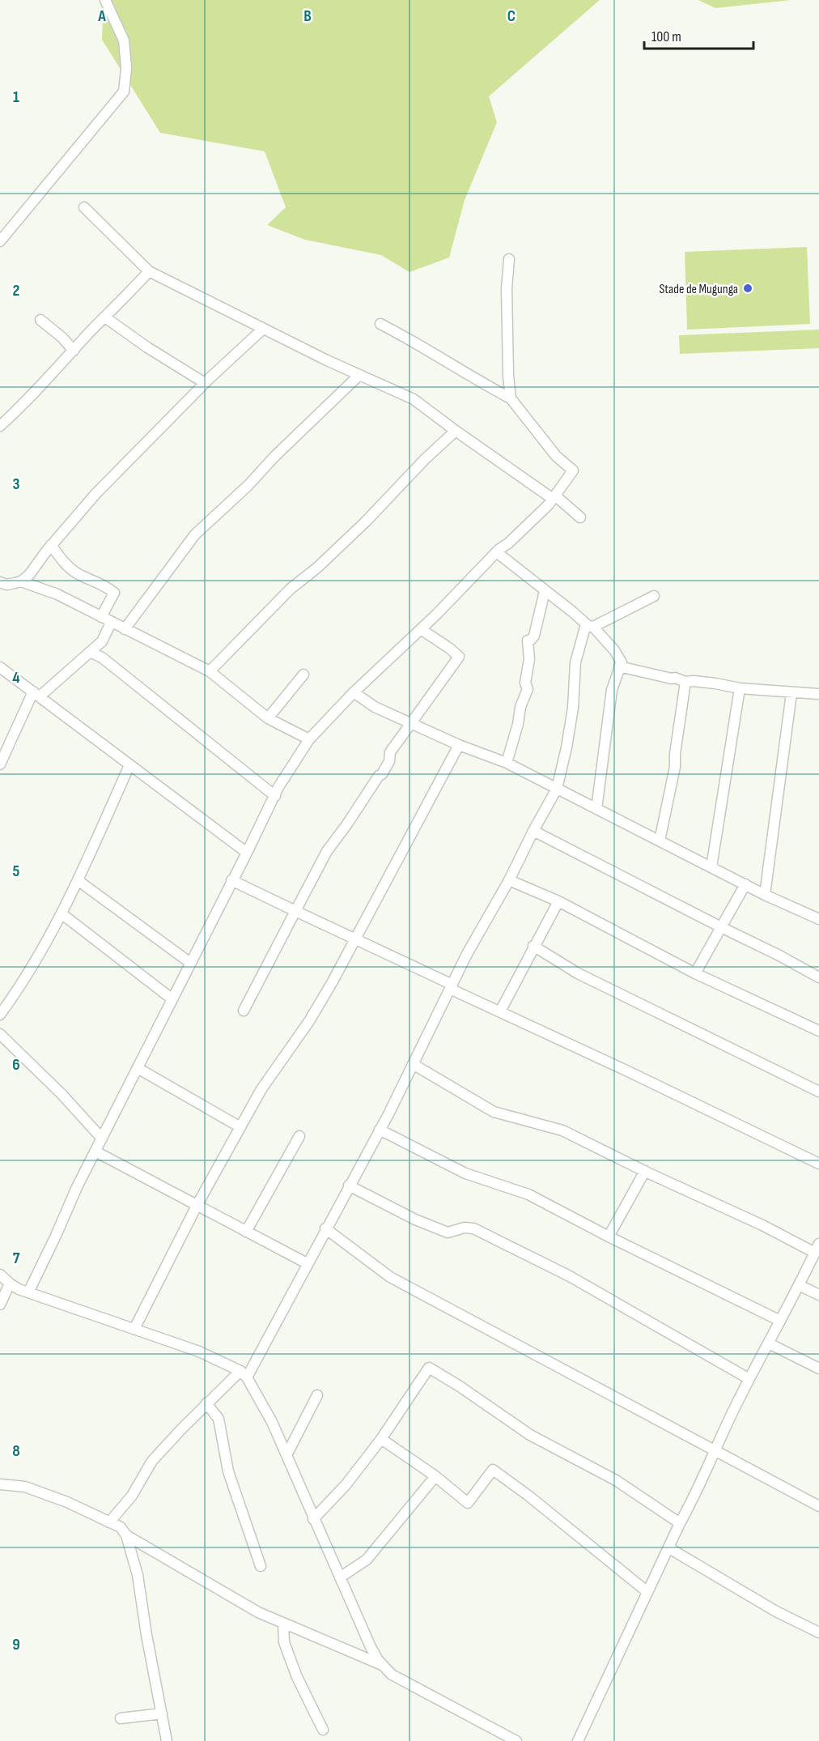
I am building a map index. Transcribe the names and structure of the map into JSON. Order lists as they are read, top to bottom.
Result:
{
  "places": ["Stade de Mugunga"],
  "scale_bar": "100 m",
  "grid": {
    "columns": ["A", "B", "C"],
    "rows": [
      "1",
      "2",
      "3",
      "4",
      "5",
      "6",
      "7",
      "8",
      "9"
    ]
  }
}
